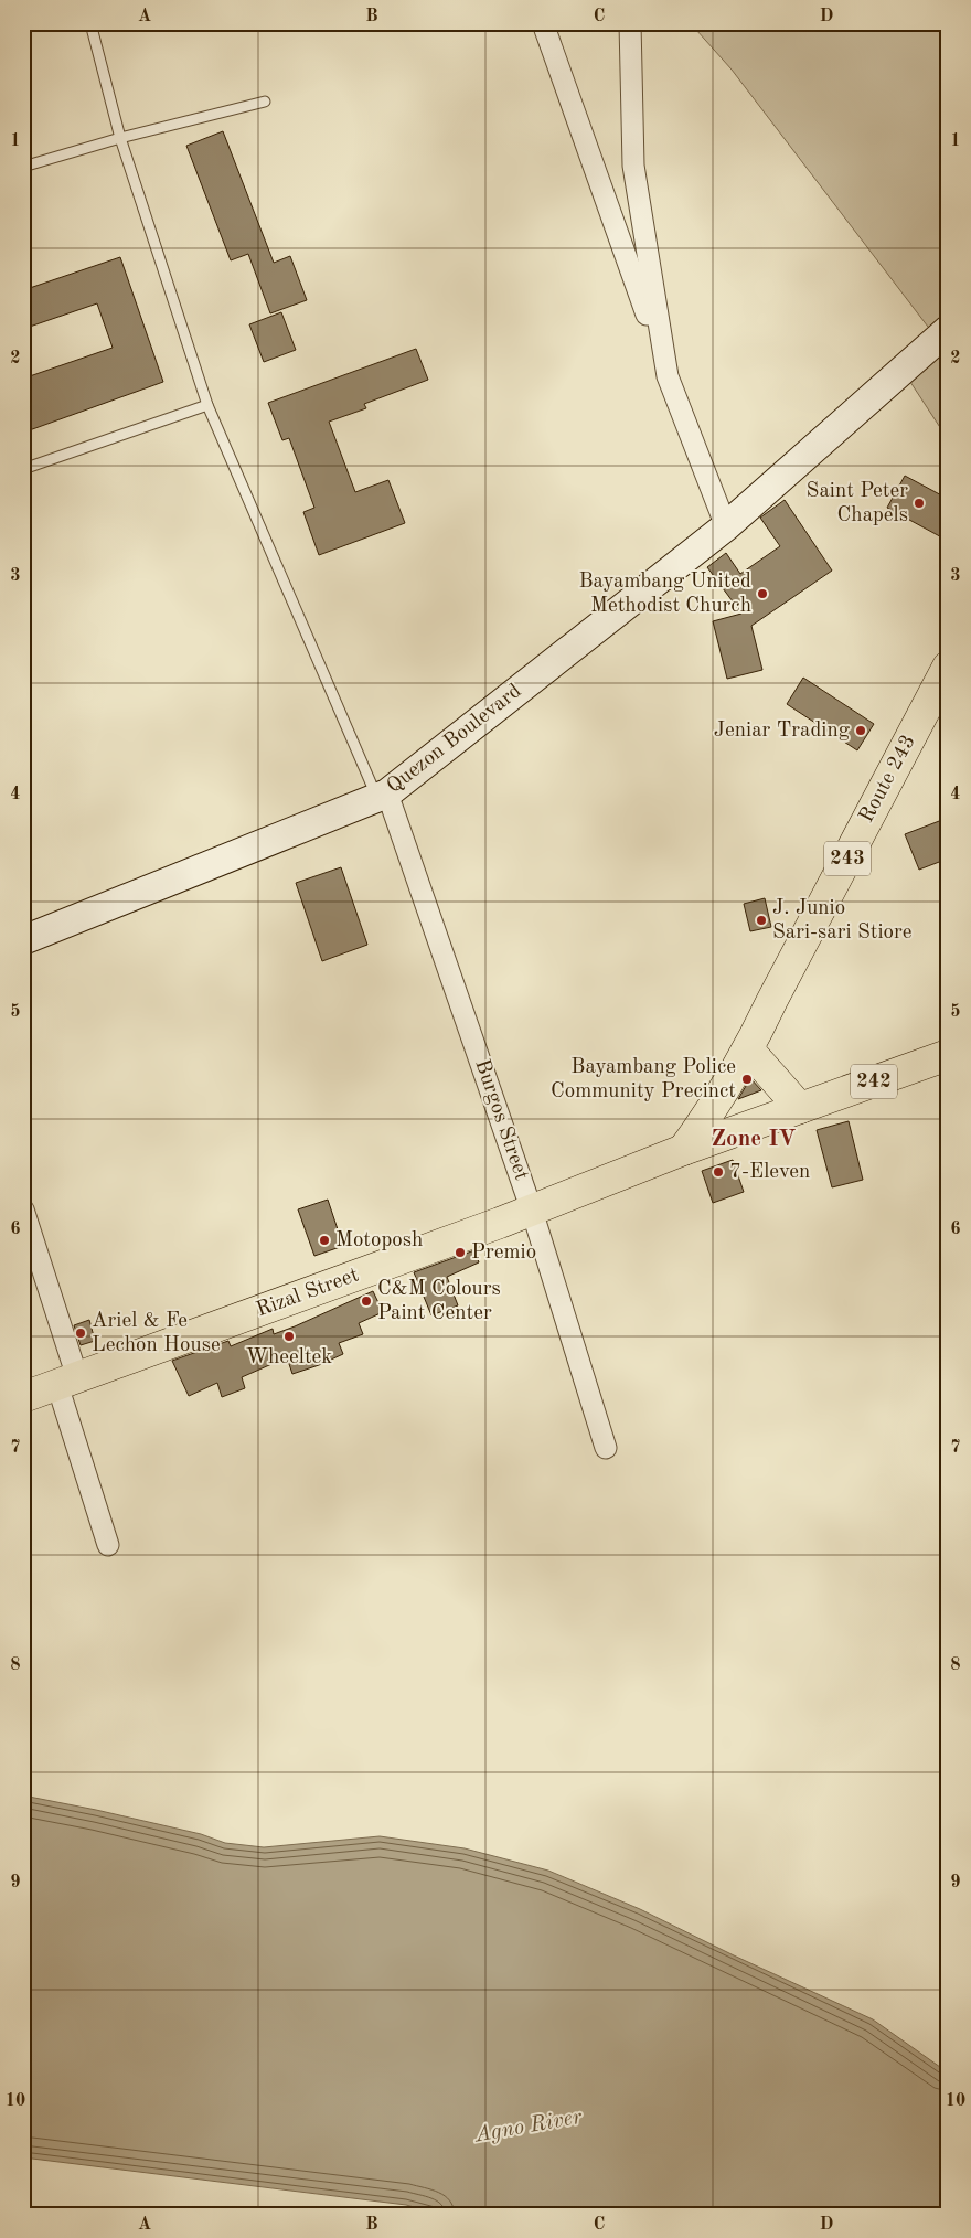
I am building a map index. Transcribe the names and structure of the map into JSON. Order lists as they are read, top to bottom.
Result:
{
  "streets": {
    "main road": [
      "Route 243",
      "243",
      "242",
      "Rizal Street"
    ],
    "street": ["Quezon Boulevard", "Burgos Street"]
  },
  "crossings": [
    ["Quezon Boulevard", "Burgos Street"],
    ["Route 243", "242"],
    ["Route 243", "Rizal Street"],
    ["242", "Rizal Street"],
    ["Burgos Street", "Rizal Street"]
  ],
  "districts": ["Zone IV"],
  "water": ["Agno River"],
  "places": [
    "Saint Peter Chapels",
    "Bayambang United Methodist Church",
    "Jeniar Trading",
    "J. Junio Sari-sari Stiore",
    "Bayambang Police Community Precinct",
    "7-Eleven",
    "Motoposh",
    "Premio",
    "C&M Colours Paint Center",
    "Ariel & Fe Lechon House",
    "Wheeltek"
  ],
  "grid": {
    "columns": [
      "A",
      "B",
      "C",
      "D"
    ],
    "rows": [
      "1",
      "2",
      "3",
      "4",
      "5",
      "6",
      "7",
      "8",
      "9",
      "10"
    ]
  }
}
